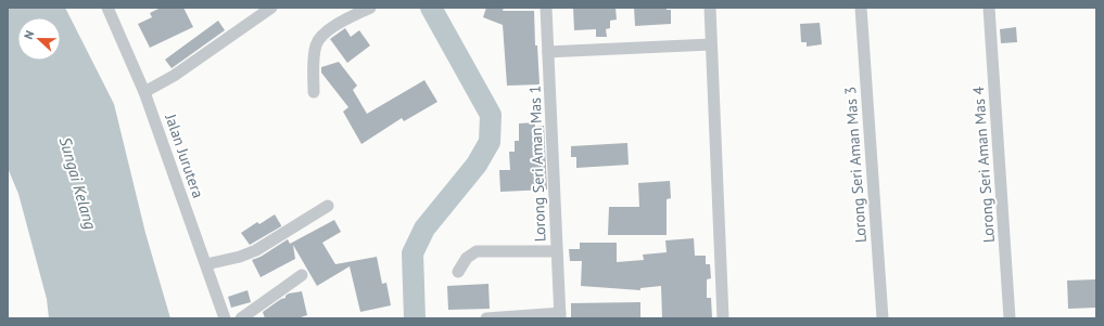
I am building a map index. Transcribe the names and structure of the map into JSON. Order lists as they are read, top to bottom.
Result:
{
  "streets": {
    "street": [
      "Jalan Jurutera",
      "Lorong Seri Aman Mas 1",
      "Lorong Seri Aman Mas 3",
      "Lorong Seri Aman Mas 4"
    ]
  },
  "water": ["Sungai Kelang"],
  "north": "left"
}
